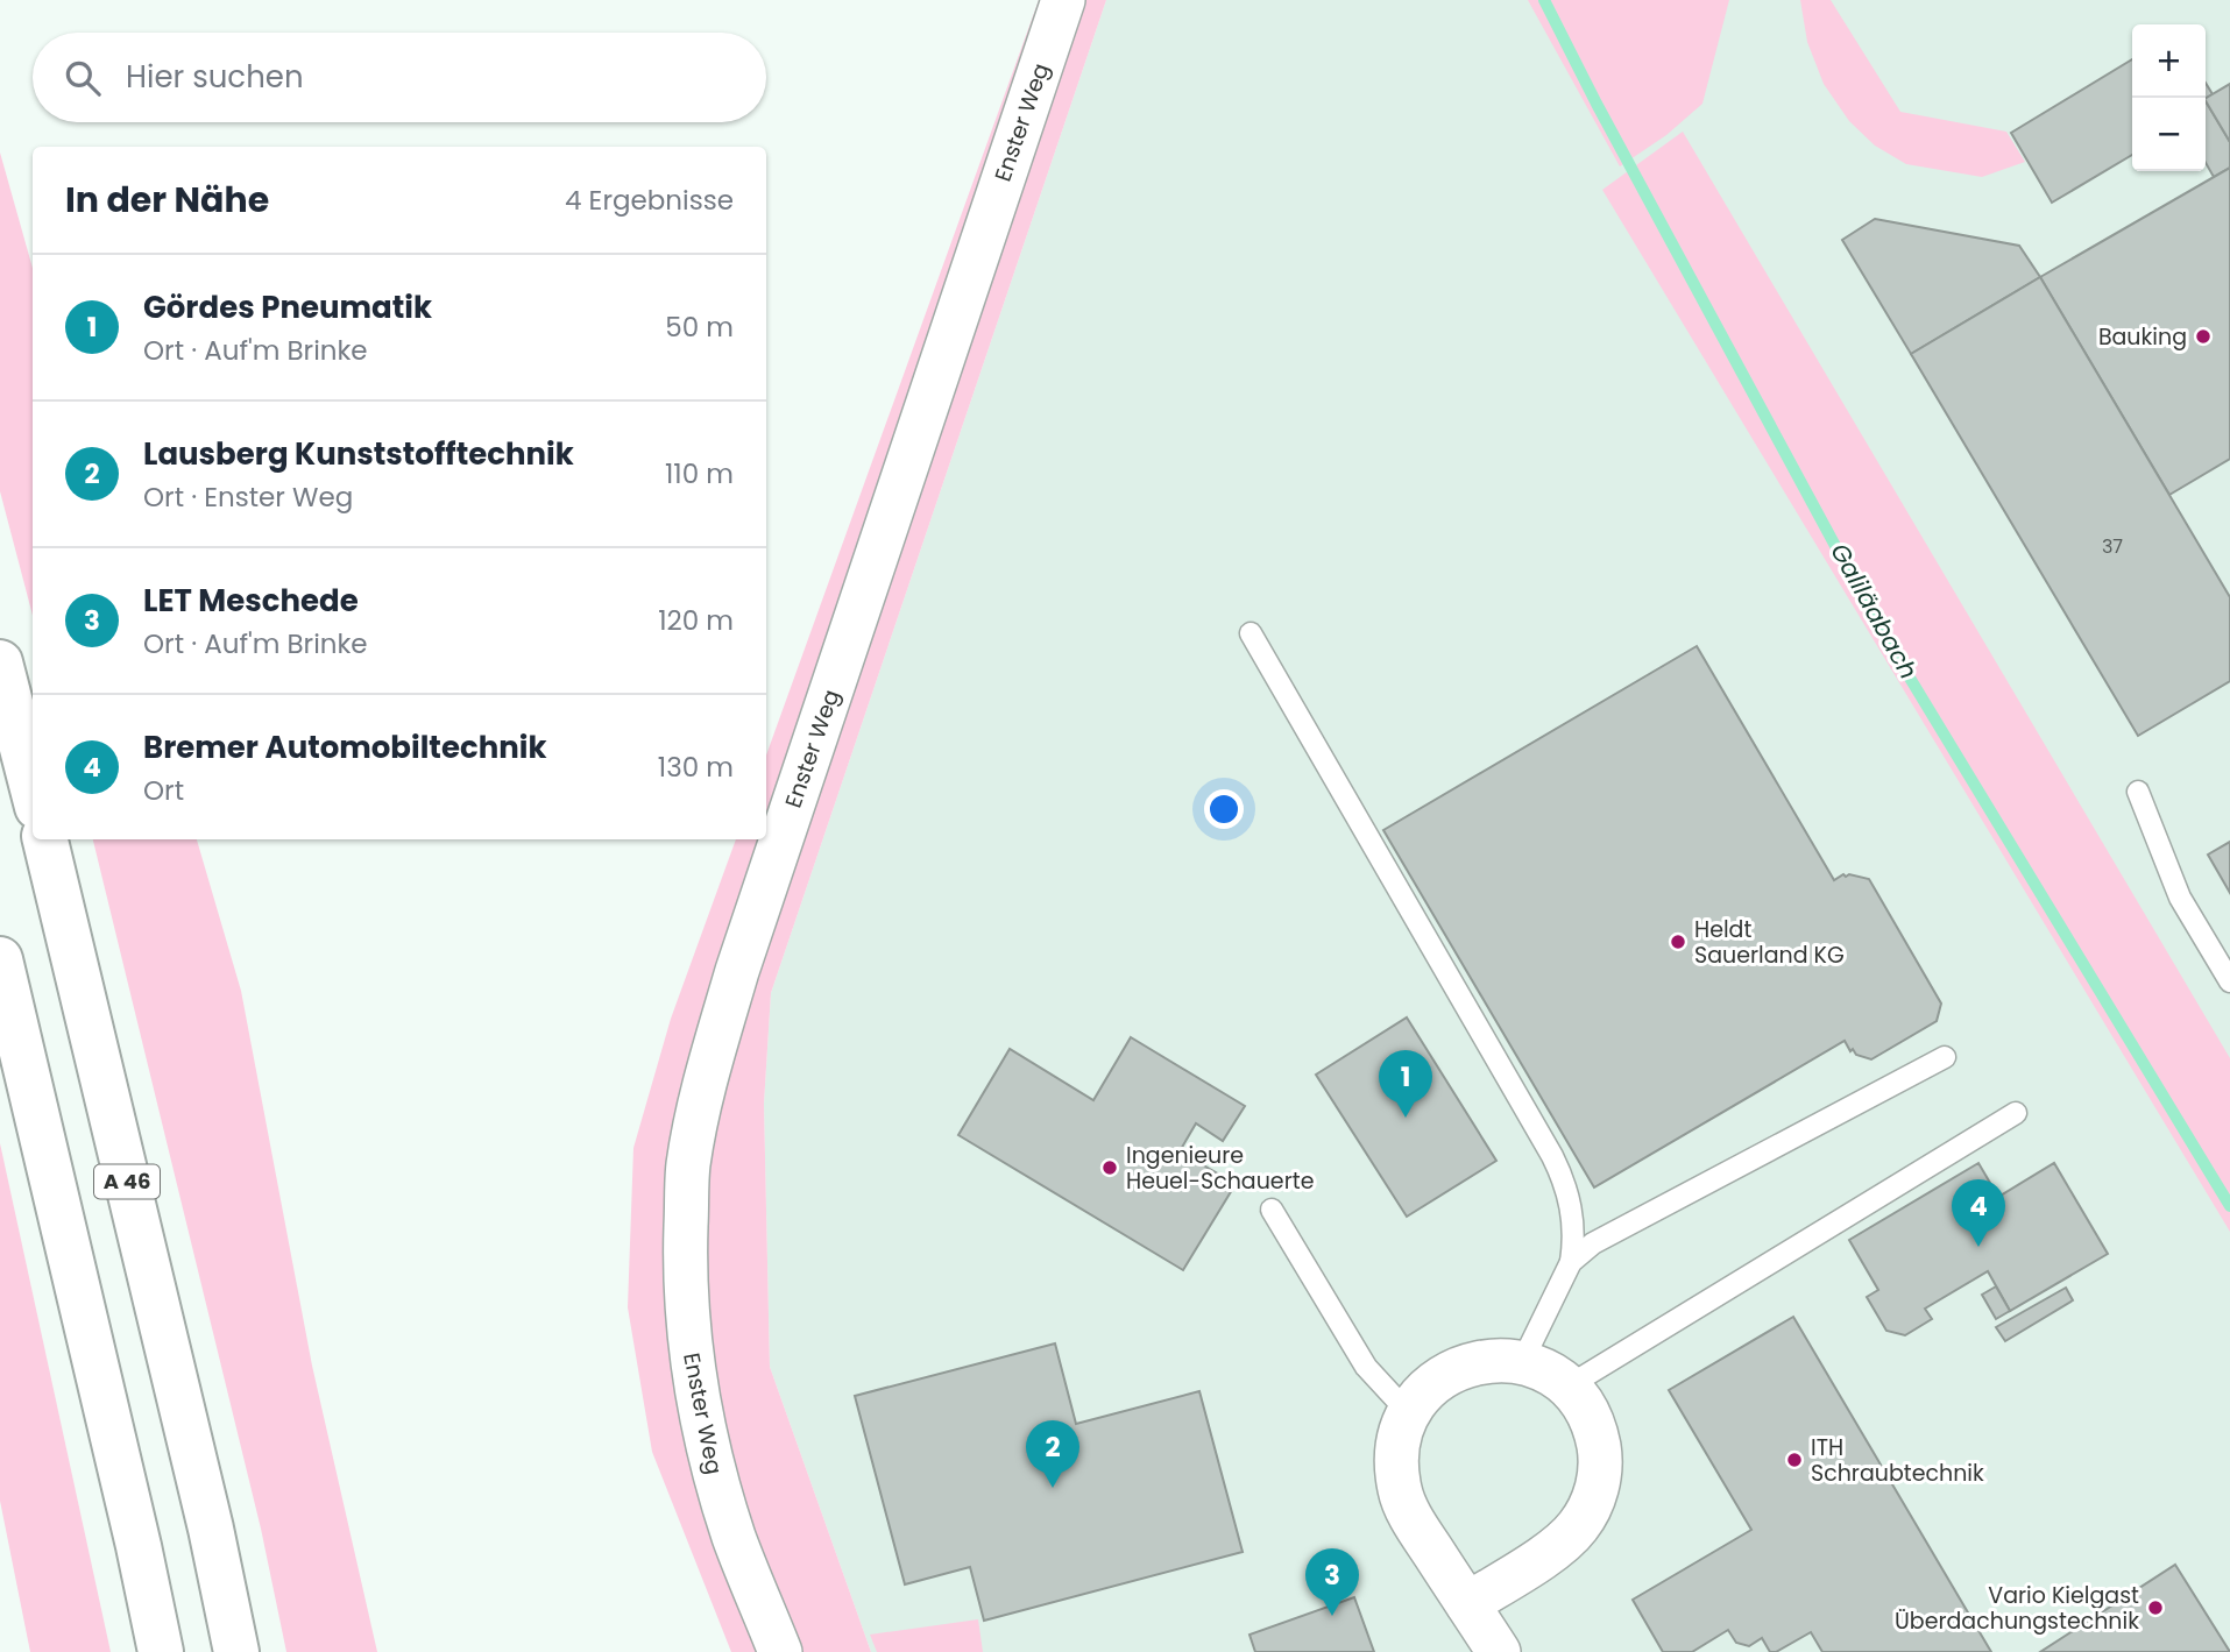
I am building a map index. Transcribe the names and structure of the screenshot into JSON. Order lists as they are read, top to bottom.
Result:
{
  "streets": {
    "highway": ["A 46"],
    "street": ["Enster Weg"]
  },
  "water": ["Galiläabach"],
  "places": [
    "Bauking",
    "Heldt Sauerland KG",
    "Ingenieure Heuel-Schauerte",
    "ITH Schraubtechnik",
    "Vario Kielgast Überdachungstechnik"
  ],
  "house_numbers": ["37"],
  "page": {
    "map_buttons": ["+", "−"],
    "search": "Hier suchen",
    "heading": ["In der Nähe", "4 Ergebnisse"],
    "list": [
      {
        "mark": "1",
        "name": "Gördes Pneumatik",
        "note": "Ort · Auf'm Brinke",
        "value": "50 m"
      },
      {
        "mark": "2",
        "name": "Lausberg Kunststofftechnik",
        "note": "Ort · Enster Weg",
        "value": "110 m"
      },
      {
        "mark": "3",
        "name": "LET Meschede",
        "note": "Ort · Auf'm Brinke",
        "value": "120 m"
      },
      {
        "mark": "4",
        "name": "Bremer Automobiltechnik",
        "note": "Ort",
        "value": "130 m"
      }
    ],
    "pins": [
      "1",
      "4",
      "2",
      "3"
    ]
  }
}
